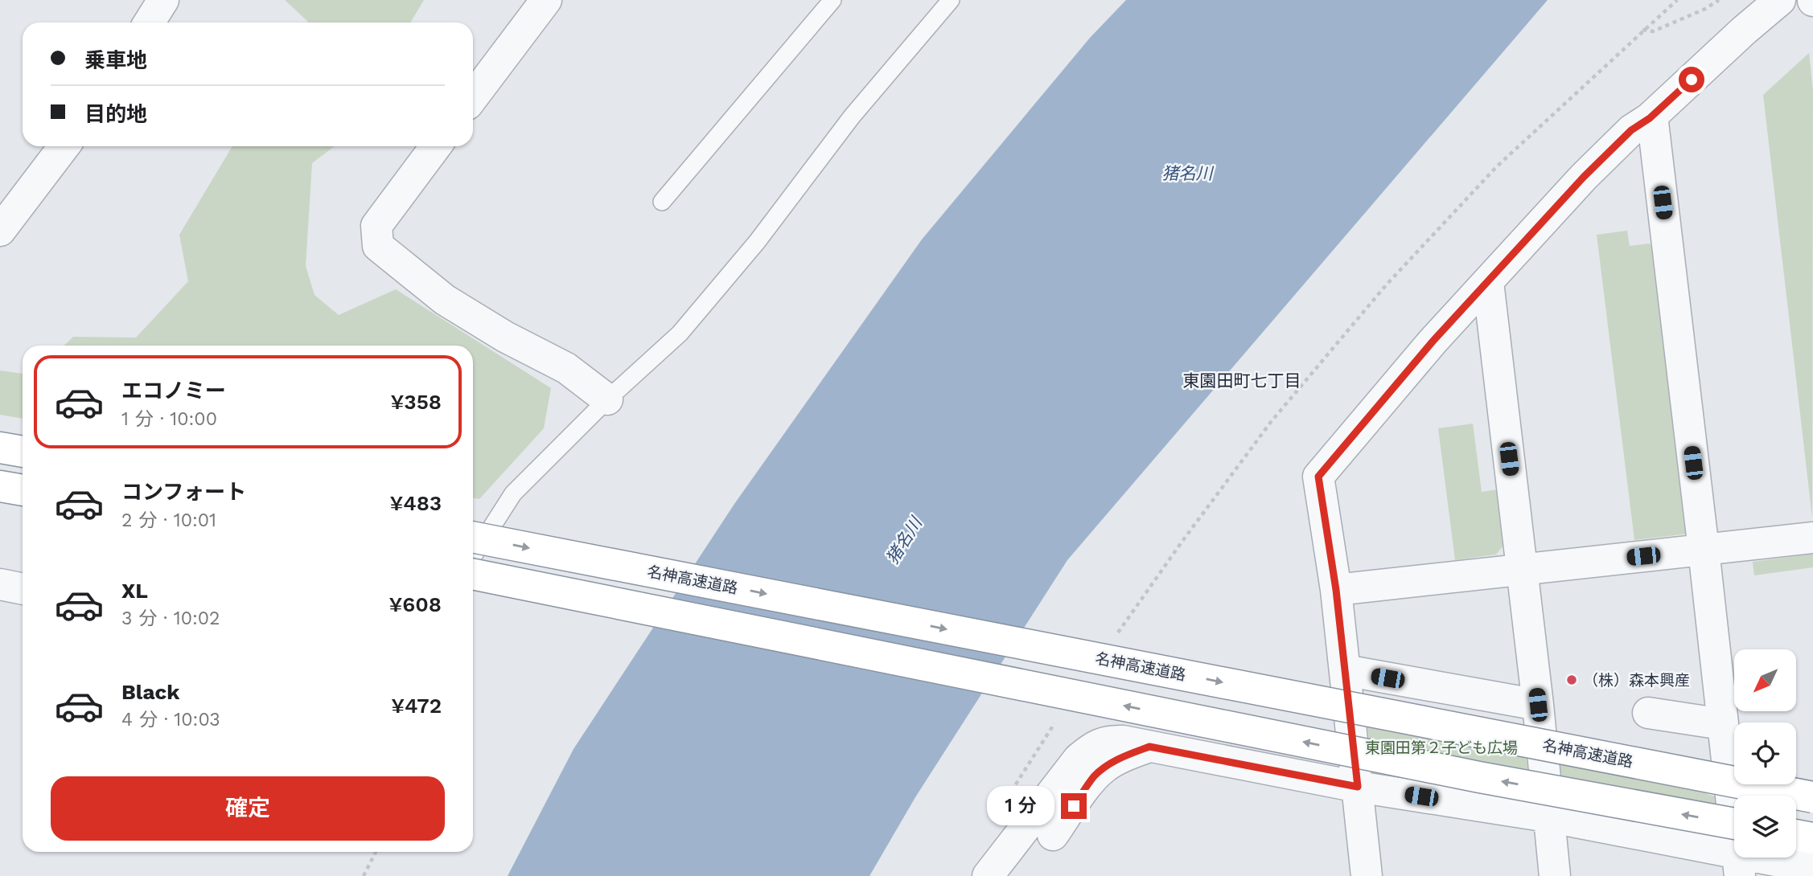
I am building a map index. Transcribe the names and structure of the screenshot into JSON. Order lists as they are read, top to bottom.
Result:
{
  "streets": {
    "highway": ["名神高速道路"]
  },
  "districts": ["東園田町七丁目"],
  "water": ["猪名川"],
  "parks": ["東園田第２子ども広場"],
  "places": ["（株）森本興産"],
  "north": "bottom left",
  "page": {
    "banner": ["乗車地", "目的地"],
    "list": [
      {
        "name": "エコノミー",
        "note": "1 分 · 10:00",
        "value": "¥358"
      },
      {
        "name": "コンフォート",
        "note": "2 分 · 10:01",
        "value": "¥483"
      },
      {
        "name": "XL",
        "note": "3 分 · 10:02",
        "value": "¥608"
      },
      {
        "name": "Black",
        "note": "4 分 · 10:03",
        "value": "¥472"
      }
    ],
    "buttons": "確定",
    "bubble": "1 分"
  }
}
